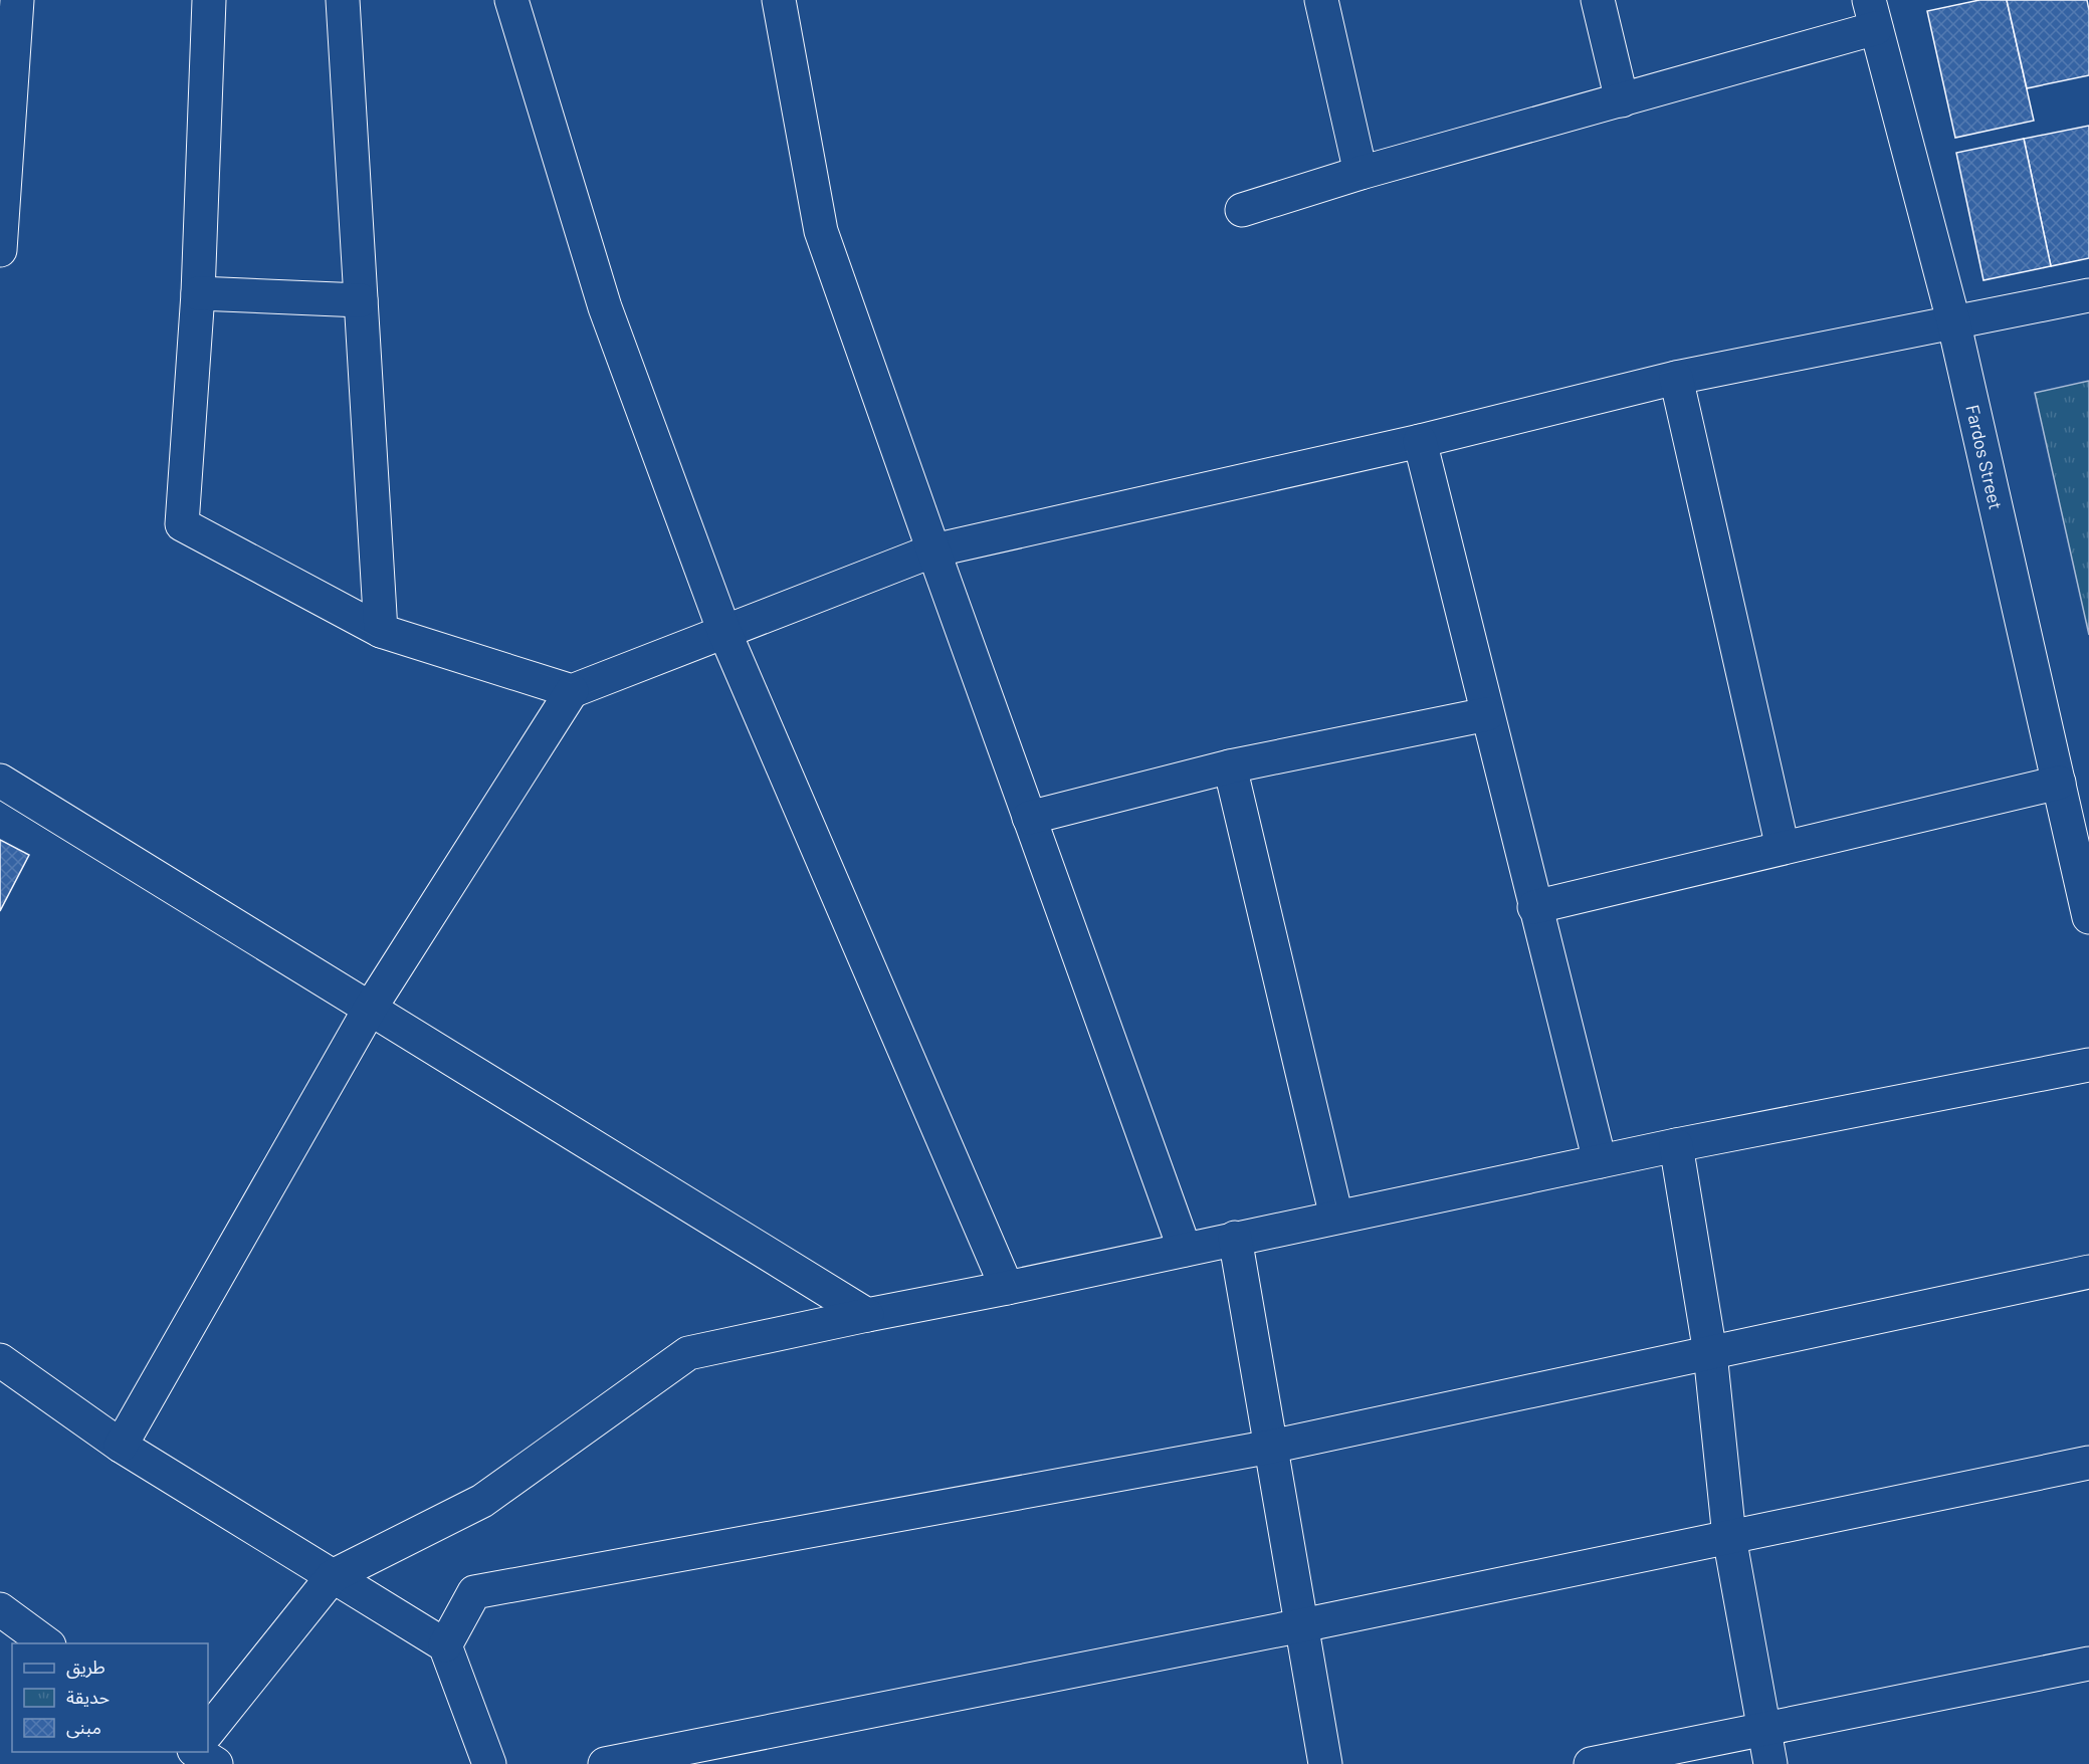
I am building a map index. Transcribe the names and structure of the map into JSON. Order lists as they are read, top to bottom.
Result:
{
  "streets": {
    "street": ["Fardos Street"]
  },
  "legend": ["طريق", "حديقة", "مبنى"]
}
